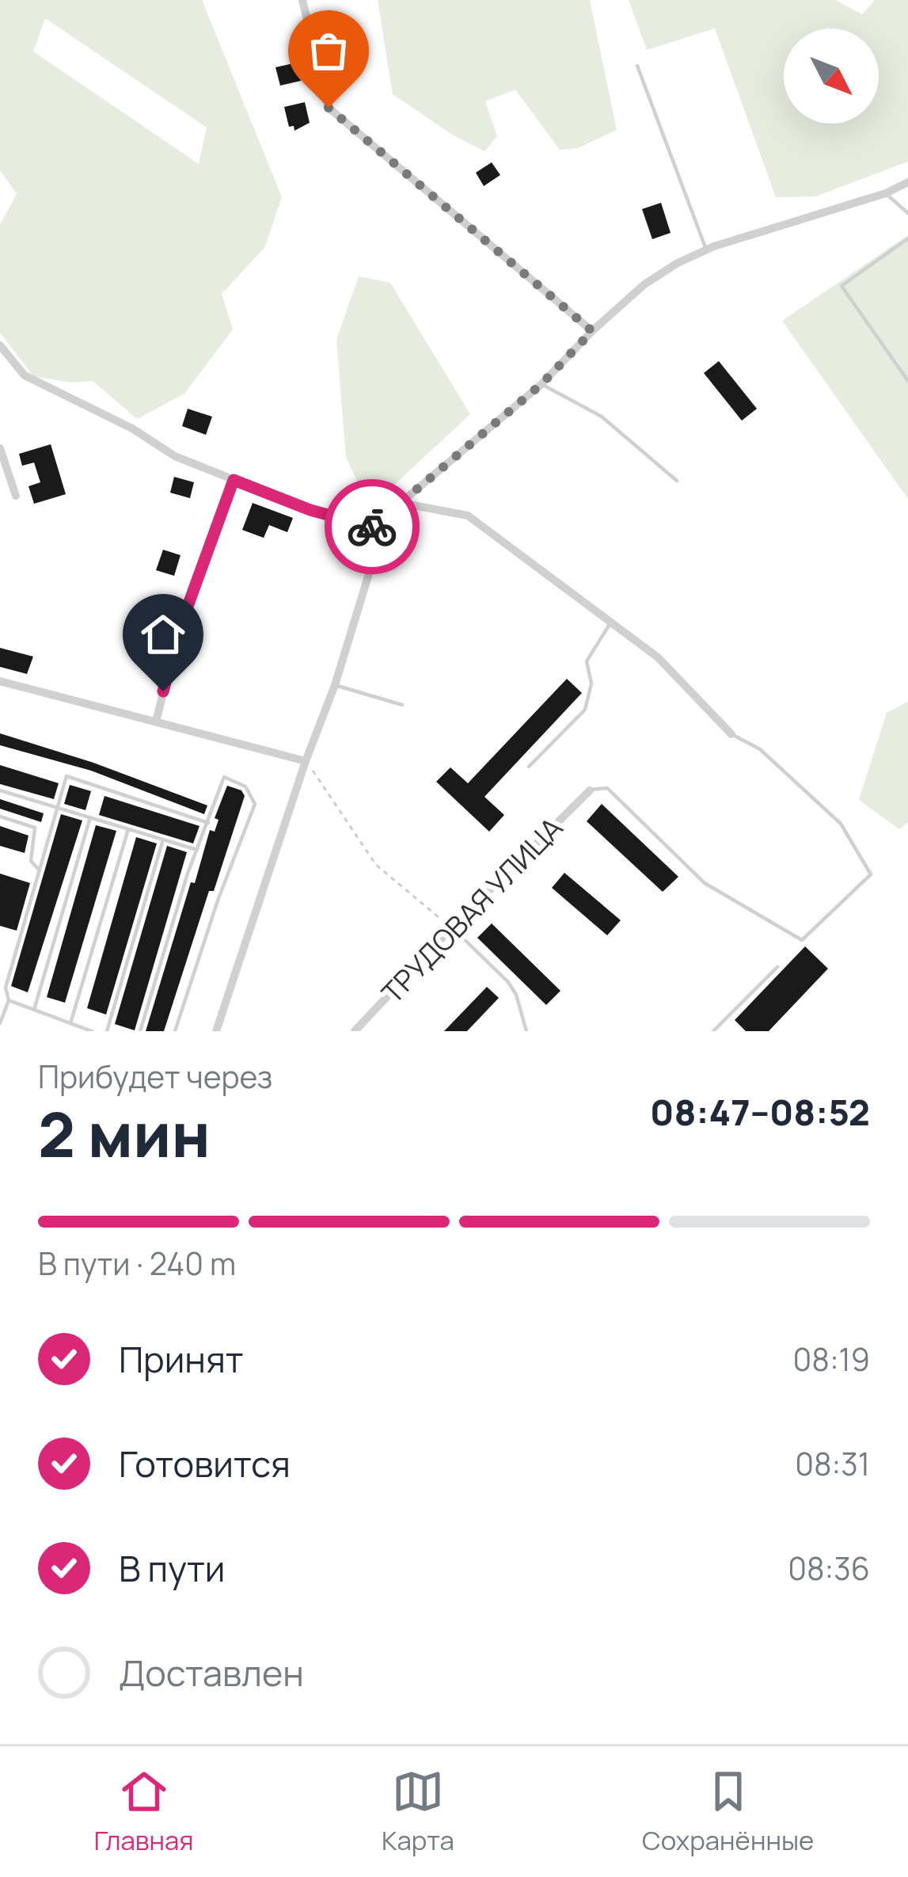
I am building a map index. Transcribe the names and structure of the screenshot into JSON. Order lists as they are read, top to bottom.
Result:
{
  "streets": {
    "street": ["ТРУДОВАЯ УЛИЦА"]
  },
  "north": "bottom right",
  "page": {
    "heading": ["2 мин", "Прибудет через", "08:47–08:52"],
    "bar": "В пути · 240 m",
    "list": [
      ["Принят", "08:19"],
      ["Готовится", "08:31"],
      ["В пути", "08:36"],
      "Доставлен"
    ],
    "tabs": ["Главная", "Карта", "Сохранённые"]
  }
}
